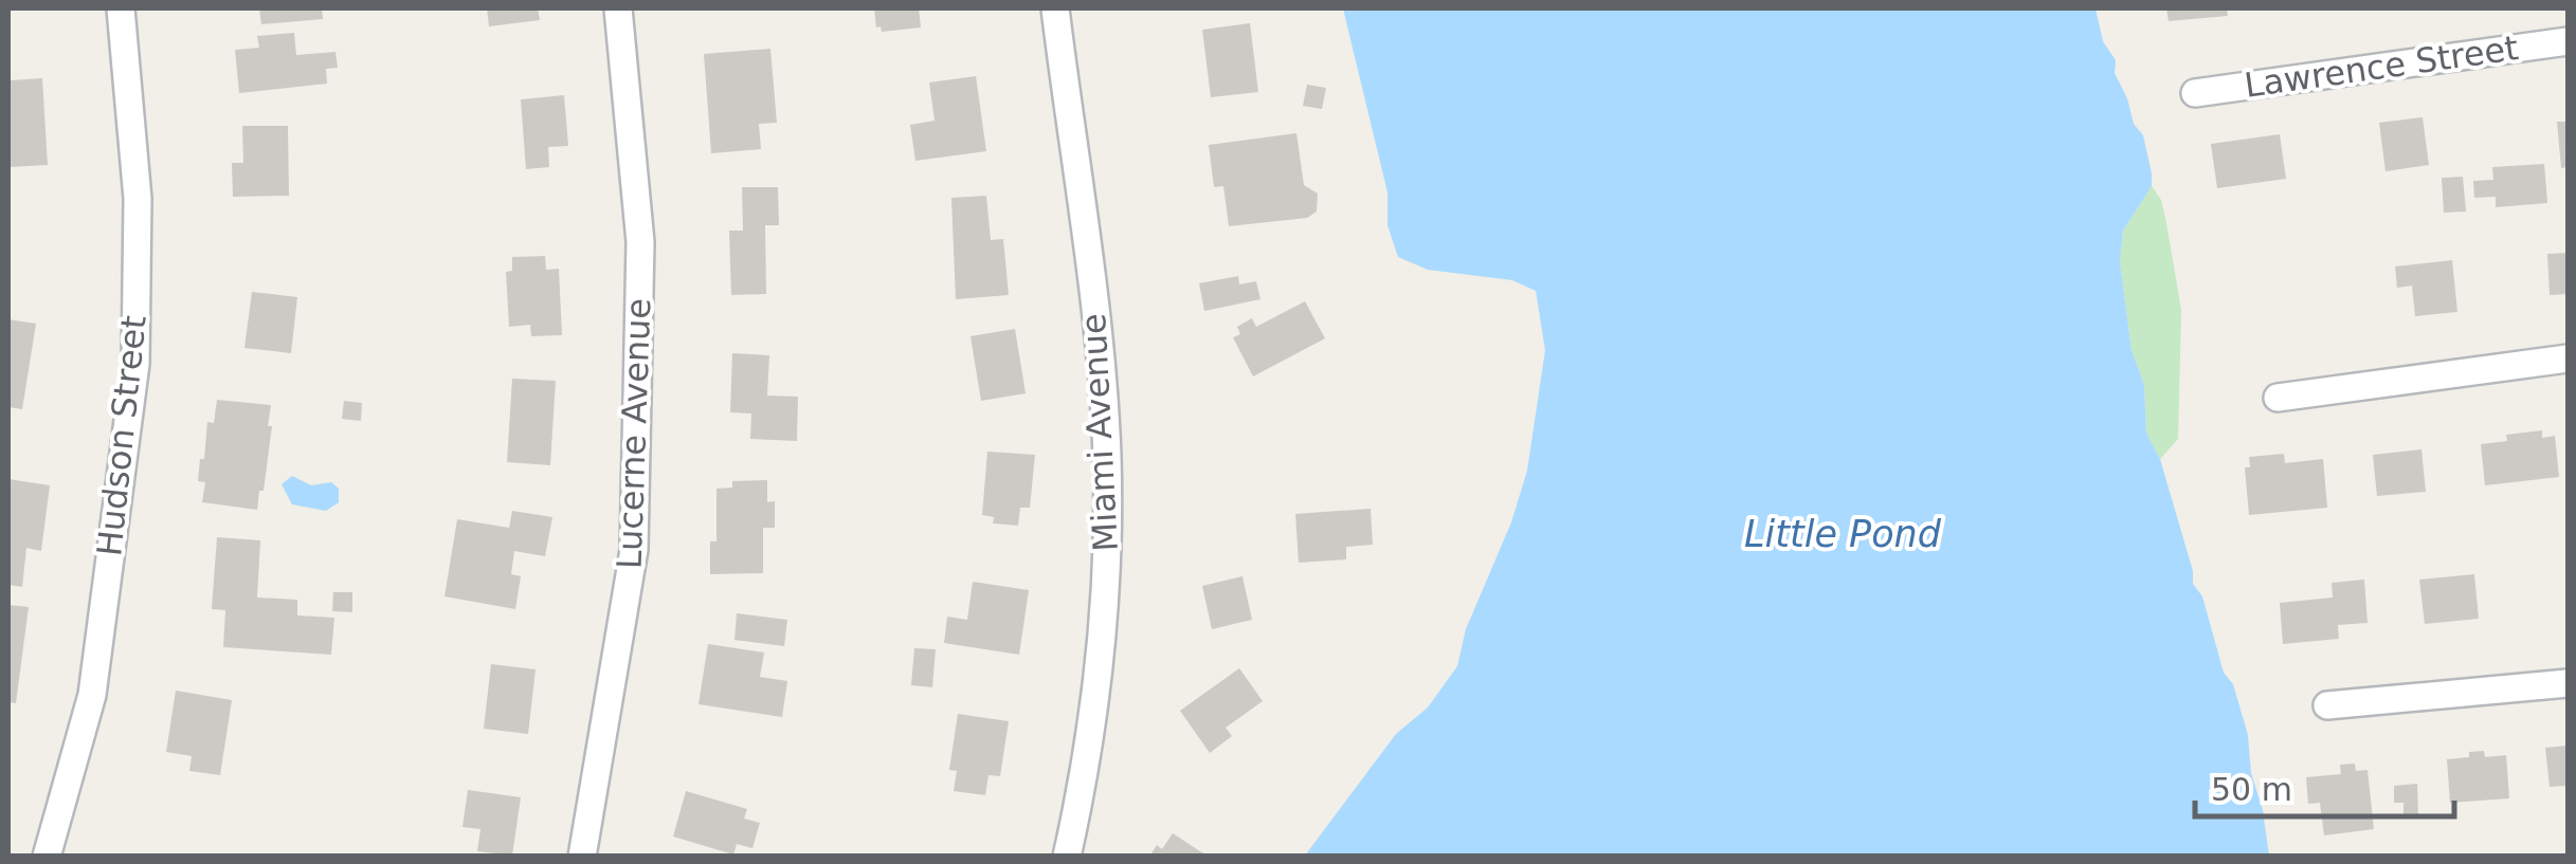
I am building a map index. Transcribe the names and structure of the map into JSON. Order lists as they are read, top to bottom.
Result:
{
  "streets": {
    "street": [
      "Lawrence Street",
      "Miami Avenue",
      "Lucerne Avenue",
      "Hudson Street"
    ]
  },
  "water": ["Little Pond"],
  "scale_bar": "50 m"
}
